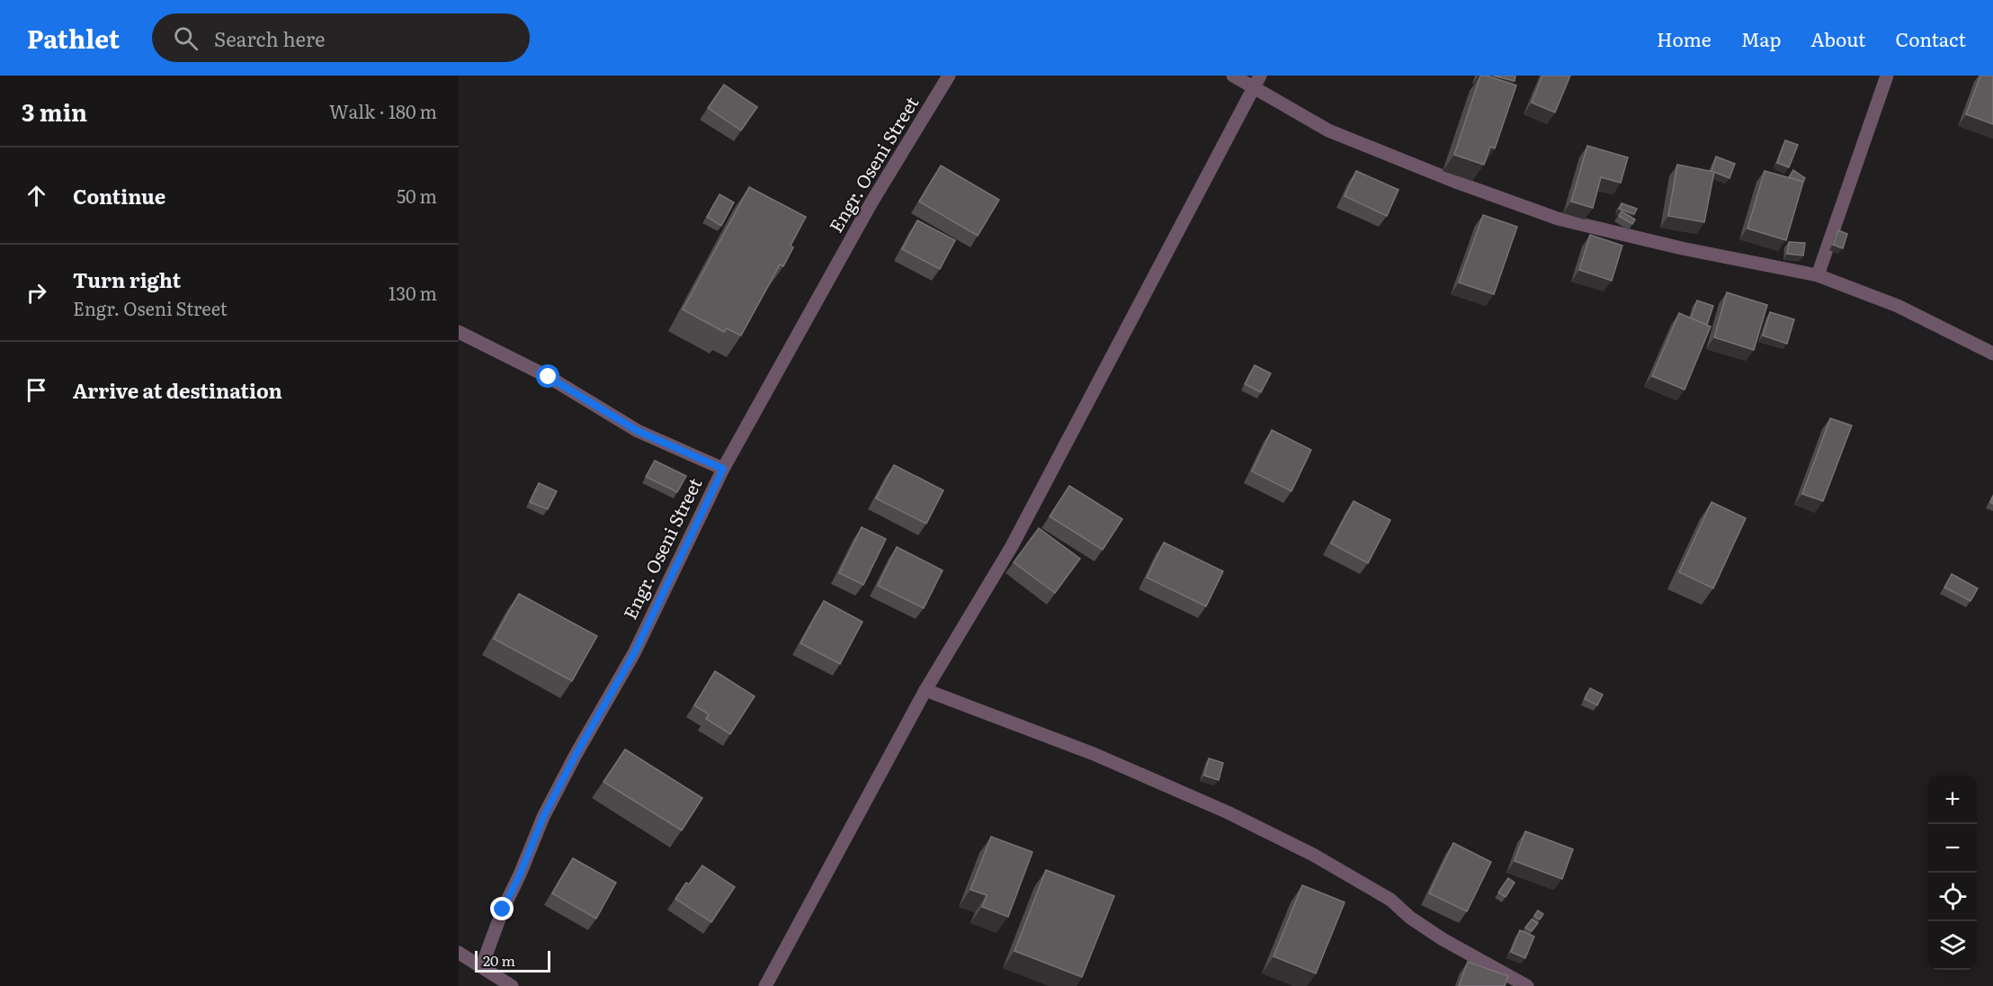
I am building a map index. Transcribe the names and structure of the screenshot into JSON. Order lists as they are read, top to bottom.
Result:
{
  "streets": {
    "street": ["Engr. Oseni Street"]
  },
  "scale_bar": "20 m",
  "page": {
    "header": "Pathlet",
    "search": "Search here",
    "nav": [
      "Home",
      "Map",
      "About",
      "Contact"
    ],
    "heading": ["3 min", "Walk · 180 m"],
    "list": [
      ["Continue", "50 m"],
      ["Turn right", "Engr. Oseni Street", "130 m"],
      "Arrive at destination"
    ],
    "map_buttons": ["+", "−"],
    "scale": "20 m"
  }
}
